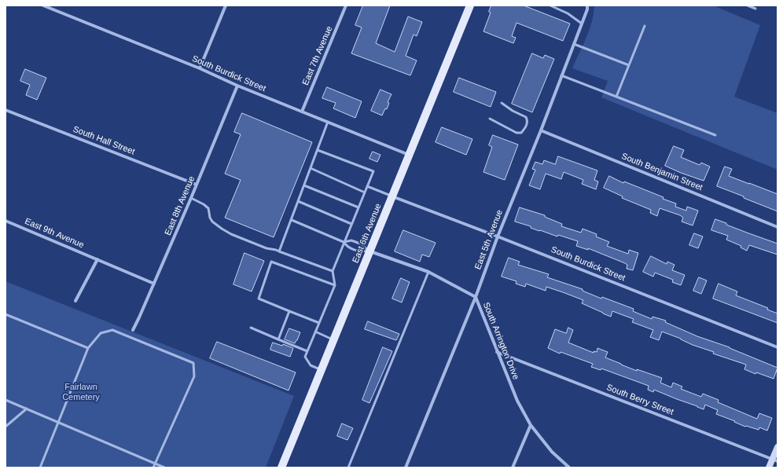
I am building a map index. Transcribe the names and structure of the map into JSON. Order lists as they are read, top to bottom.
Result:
{
  "streets": {
    "main road": ["East 6th Avenue"],
    "street": [
      "East 7th Avenue",
      "South Burdick Street",
      "South Hall Street",
      "South Benjamin Street",
      "East 8th Avenue",
      "East 9th Avenue",
      "East 5th Avenue",
      "South Arrington Drive",
      "South Berry Street"
    ]
  },
  "crossings": [
    ["East 7th Avenue", "South Burdick Street"],
    ["South Burdick Street", "East 8th Avenue"],
    ["South Burdick Street", "East 6th Avenue"],
    ["South Burdick Street", "East 5th Avenue"],
    ["South Hall Street", "East 8th Avenue"],
    ["South Benjamin Street", "East 5th Avenue"],
    ["East 8th Avenue", "East 9th Avenue"],
    ["East 6th Avenue", "South Arrington Drive"],
    ["East 5th Avenue", "South Arrington Drive"],
    ["South Arrington Drive", "South Berry Street"]
  ],
  "parks": ["Fairlawn Cemetery"]
}
